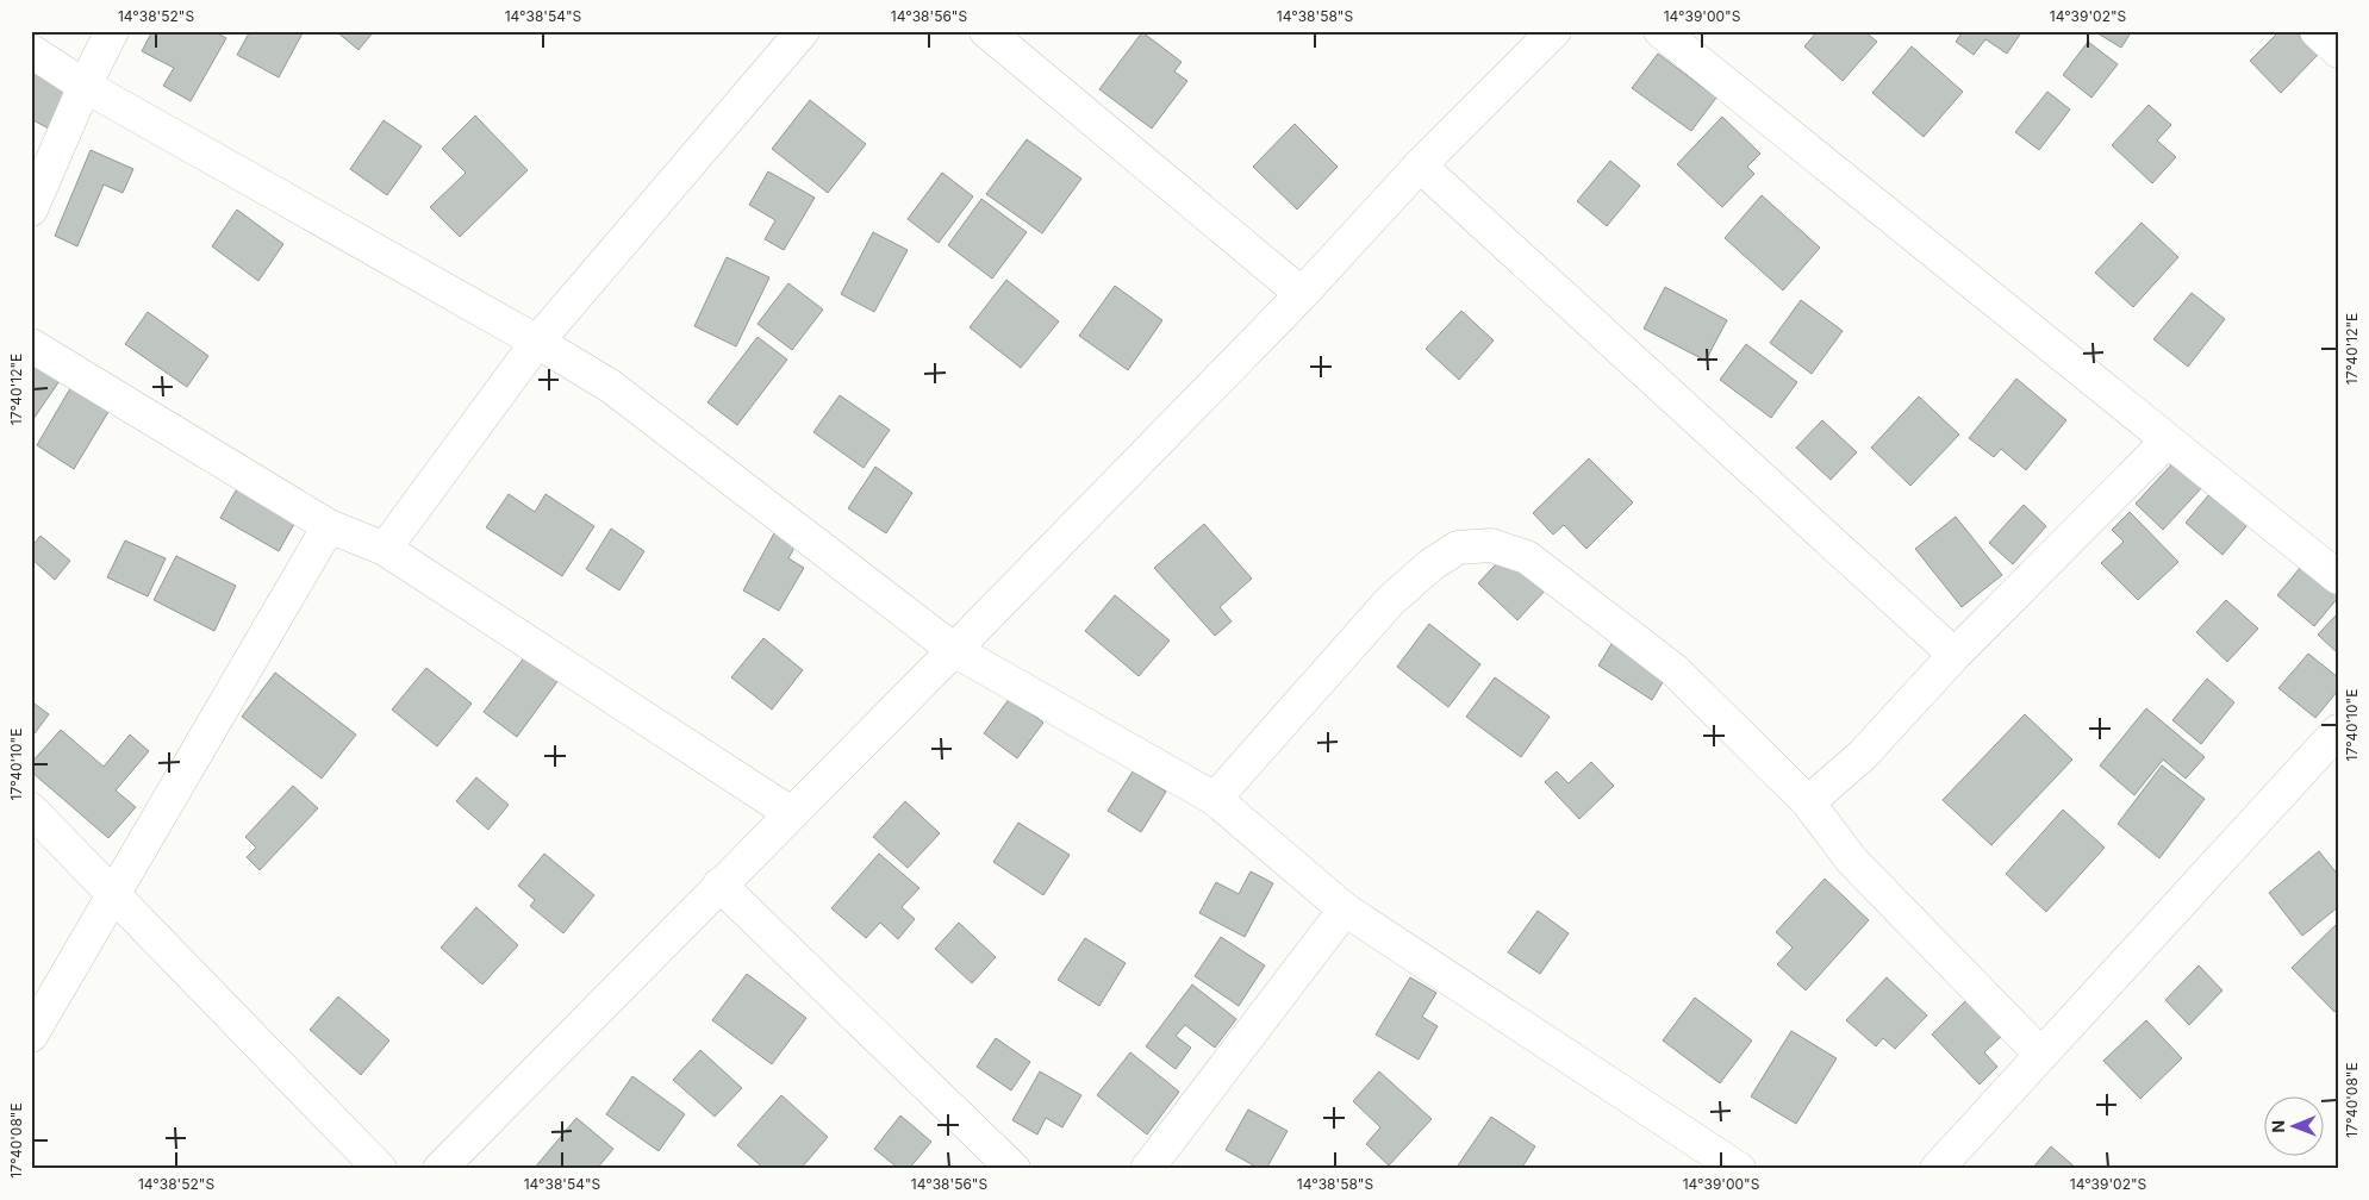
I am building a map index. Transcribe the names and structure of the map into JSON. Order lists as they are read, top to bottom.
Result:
{
  "north": "left",
  "coordinates": [
    "14°38'52\"S",
    "14°38'54\"S",
    "14°38'56\"S",
    "14°38'58\"S",
    "14°39'00\"S",
    "14°39'02\"S",
    "17°40'12\"E",
    "17°40'10\"E",
    "17°40'08\"E"
  ]
}
